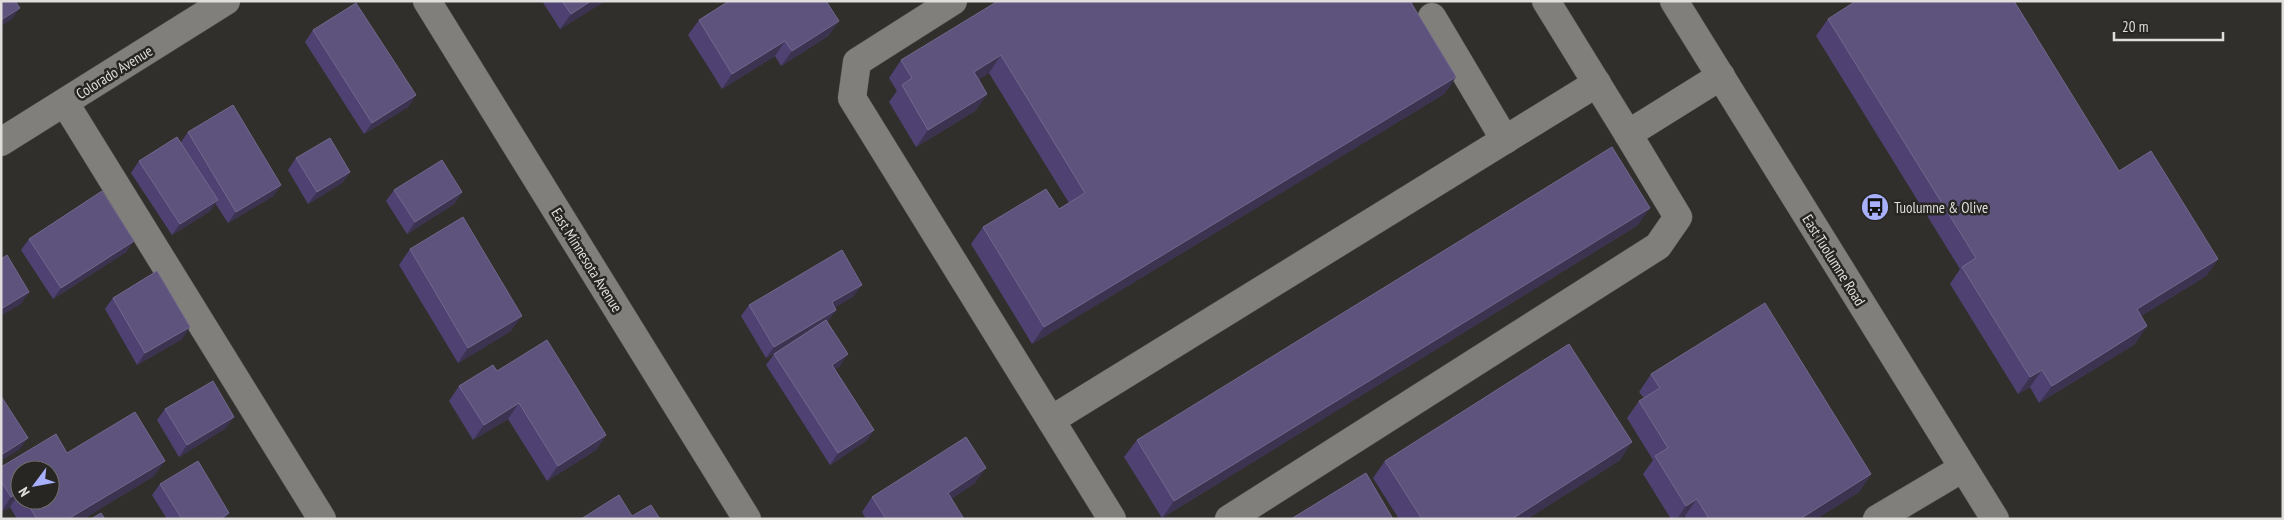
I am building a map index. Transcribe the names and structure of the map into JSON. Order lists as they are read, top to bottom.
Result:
{
  "streets": {
    "street": ["Colorado Avenue", "East Minnesota Avenue", "East Tuolumne Road"]
  },
  "places": {
    "bus stop": ["Tuolumne & Olive"]
  },
  "scale_bar": "20 m",
  "north": "bottom left"
}
